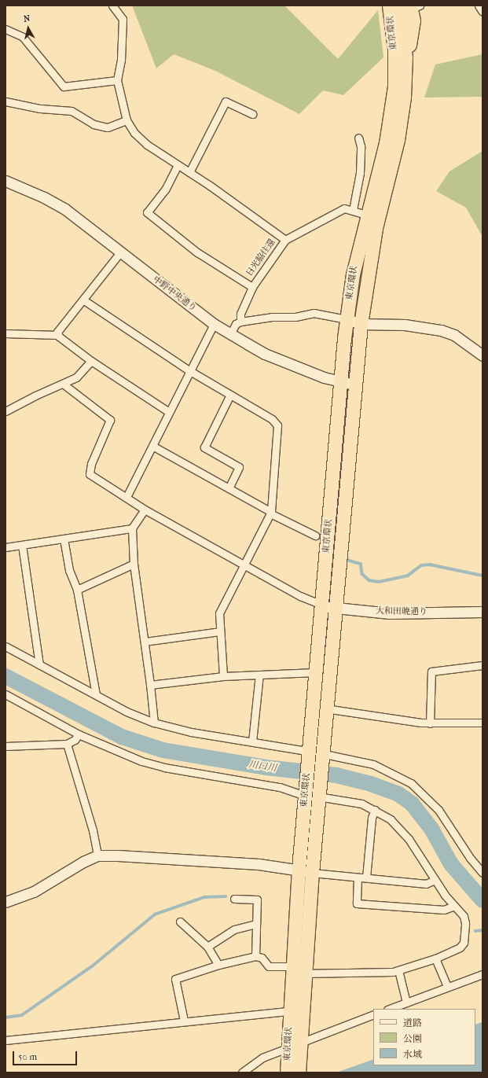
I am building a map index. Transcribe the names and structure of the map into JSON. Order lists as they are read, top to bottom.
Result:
{
  "streets": {
    "highway": ["東京環状"],
    "street": ["日光脇往還", "中野中央通り", "大和田暁通り"]
  },
  "crossings": [
    ["東京環状", "日光脇往還"],
    ["東京環状", "中野中央通り"],
    ["東京環状", "大和田暁通り"],
    ["日光脇往還", "中野中央通り"]
  ],
  "water": ["川口川"],
  "legend": ["道路", "公園", "水域"],
  "scale_bar": "50 m",
  "north": "top"
}
